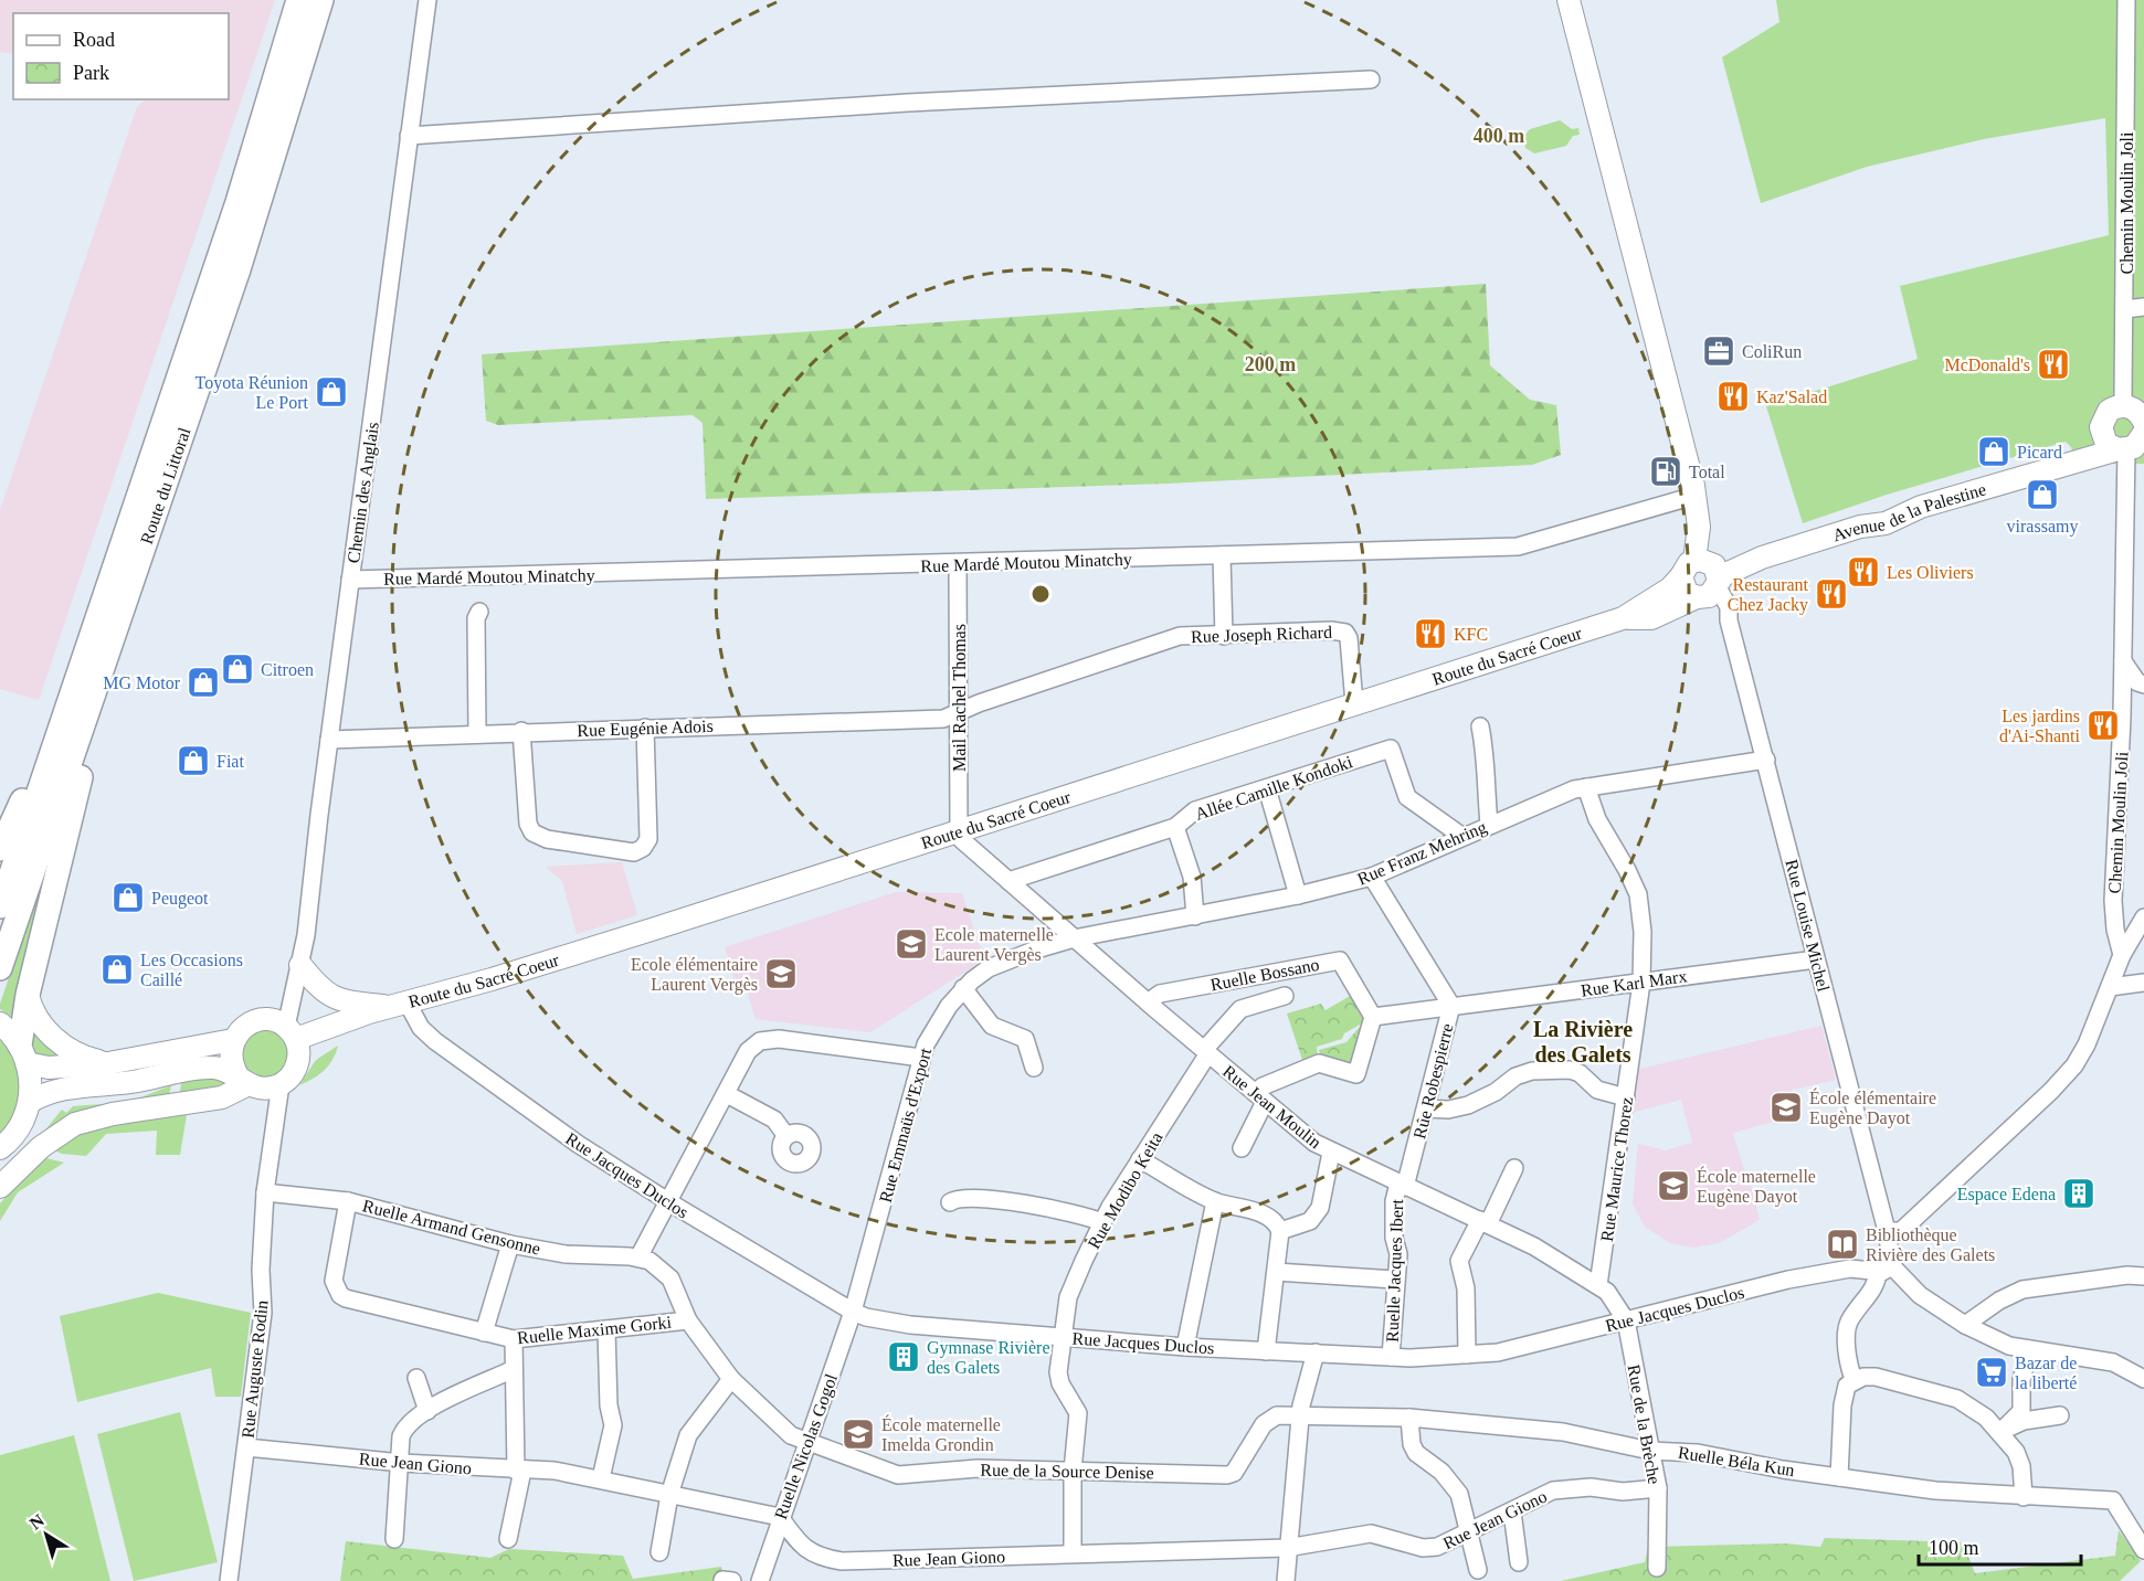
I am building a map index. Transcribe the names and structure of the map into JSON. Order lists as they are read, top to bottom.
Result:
{
  "streets": {
    "highway": ["Route du Littoral"],
    "main road": ["Avenue de la Palestine", "Route du Sacré Coeur"],
    "street": [
      "Chemin Moulin Joli",
      "Chemin des Anglais",
      "Rue Mardé Moutou Minatchy",
      "Rue Joseph Richard",
      "Mail Rachel Thomas",
      "Rue Eugénie Adois",
      "Allée Camille Kondoki",
      "Rue Franz Mehring",
      "Rue Louise Michel",
      "Ruelle Bossano",
      "Rue Karl Marx",
      "Rue Robespierre",
      "Rue Jean Moulin",
      "Rue Emmaüs d'Export",
      "Rue Maurice Thorez",
      "Rue Jacques Duclos",
      "Rue Modibo Keita",
      "Ruelle Armand Gensonne",
      "Ruelle Jacques Ibert",
      "Ruelle Maxime Gorki",
      "Rue Auguste Rodin",
      "Rue de la Brèche",
      "Ruelle Nicolas Gogol",
      "Ruelle Béla Kun",
      "Rue Jean Giono",
      "Rue de la Source Denise"
    ]
  },
  "crossings": [
    ["Chemin des Anglais", "Rue Mardé Moutou Minatchy"],
    ["Chemin des Anglais", "Route du Sacré Coeur"],
    ["Chemin des Anglais", "Rue Eugénie Adois"],
    ["Chemin des Anglais", "Rue Auguste Rodin"],
    ["Avenue de la Palestine", "Route du Sacré Coeur"],
    ["Avenue de la Palestine", "Rue Louise Michel"],
    ["Rue Mardé Moutou Minatchy", "Mail Rachel Thomas"],
    ["Rue Joseph Richard", "Route du Sacré Coeur"],
    ["Rue Joseph Richard", "Mail Rachel Thomas"],
    ["Rue Joseph Richard", "Rue Eugénie Adois"],
    ["Route du Sacré Coeur", "Mail Rachel Thomas"],
    ["Route du Sacré Coeur", "Rue Louise Michel"],
    ["Route du Sacré Coeur", "Rue Jean Moulin"],
    ["Route du Sacré Coeur", "Rue Jacques Duclos"],
    ["Route du Sacré Coeur", "Rue Auguste Rodin"],
    ["Mail Rachel Thomas", "Rue Eugénie Adois"],
    ["Mail Rachel Thomas", "Rue Jean Moulin"],
    ["Allée Camille Kondoki", "Rue Franz Mehring"],
    ["Allée Camille Kondoki", "Rue Jean Moulin"],
    ["Rue Franz Mehring", "Rue Louise Michel"],
    ["Rue Franz Mehring", "Rue Robespierre"],
    ["Rue Franz Mehring", "Rue Jean Moulin"],
    ["Rue Franz Mehring", "Rue Emmaüs d'Export"],
    ["Rue Franz Mehring", "Rue Maurice Thorez"],
    ["Rue Louise Michel", "Rue Karl Marx"],
    ["Rue Louise Michel", "Rue Jacques Duclos"],
    ["Ruelle Bossano", "Rue Karl Marx"],
    ["Ruelle Bossano", "Rue Jean Moulin"],
    ["Rue Karl Marx", "Rue Robespierre"],
    ["Rue Karl Marx", "Rue Maurice Thorez"],
    ["Rue Robespierre", "Rue Jean Moulin"],
    ["Rue Robespierre", "Ruelle Jacques Ibert"],
    ["Rue Jean Moulin", "Rue Emmaüs d'Export"],
    ["Rue Jean Moulin", "Rue Maurice Thorez"],
    ["Rue Jean Moulin", "Rue Jacques Duclos"],
    ["Rue Jean Moulin", "Rue Modibo Keita"],
    ["Rue Jean Moulin", "Ruelle Jacques Ibert"],
    ["Rue Jean Moulin", "Rue de la Brèche"],
    ["Rue Emmaüs d'Export", "Rue Jacques Duclos"],
    ["Rue Emmaüs d'Export", "Ruelle Nicolas Gogol"],
    ["Rue Jacques Duclos", "Rue Modibo Keita"],
    ["Rue Jacques Duclos", "Ruelle Jacques Ibert"],
    ["Rue Jacques Duclos", "Rue de la Brèche"],
    ["Rue Jacques Duclos", "Ruelle Nicolas Gogol"],
    ["Rue Modibo Keita", "Rue Jean Giono"],
    ["Rue Modibo Keita", "Rue de la Source Denise"],
    ["Ruelle Armand Gensonne", "Ruelle Maxime Gorki"],
    ["Ruelle Armand Gensonne", "Rue Auguste Rodin"],
    ["Ruelle Armand Gensonne", "Rue de la Source Denise"],
    ["Ruelle Maxime Gorki", "Rue de la Source Denise"],
    ["Rue Auguste Rodin", "Rue Jean Giono"],
    ["Rue de la Brèche", "Ruelle Béla Kun"],
    ["Rue de la Brèche", "Rue Jean Giono"],
    ["Ruelle Nicolas Gogol", "Rue Jean Giono"],
    ["Ruelle Nicolas Gogol", "Rue de la Source Denise"],
    ["Ruelle Béla Kun", "Rue de la Source Denise"]
  ],
  "districts": ["La Rivière des Galets"],
  "places": {
    "office": ["ColiRun"],
    "restaurant": [
      "McDonald's",
      "Kaz'Salad",
      "Les Oliviers",
      "Restaurant Chez Jacky",
      "KFC",
      "Les jardins d'Ai-Shanti"
    ],
    "shop": [
      "Toyota Réunion Le Port",
      "Picard",
      "virassamy",
      "Citroen",
      "MG Motor",
      "Fiat",
      "Peugeot",
      "Les Occasions Caillé"
    ],
    "fuel station": ["Total"],
    "school or university": [
      "Ecole maternelle Laurent Vergès",
      "Ecole élémentaire Laurent Vergès",
      "École élémentaire Eugène Dayot",
      "École maternelle Eugène Dayot",
      "École maternelle Imelda Grondin"
    ],
    "building": ["Espace Edena", "Gymnase Rivière des Galets"],
    "library": ["Bibliothèque Rivière des Galets"],
    "supermarket": ["Bazar de la liberté"]
  },
  "legend": ["Road", "Park"],
  "scale_bar": "100 m",
  "north": "top left",
  "rings": ["400 m", "200 m"]
}
